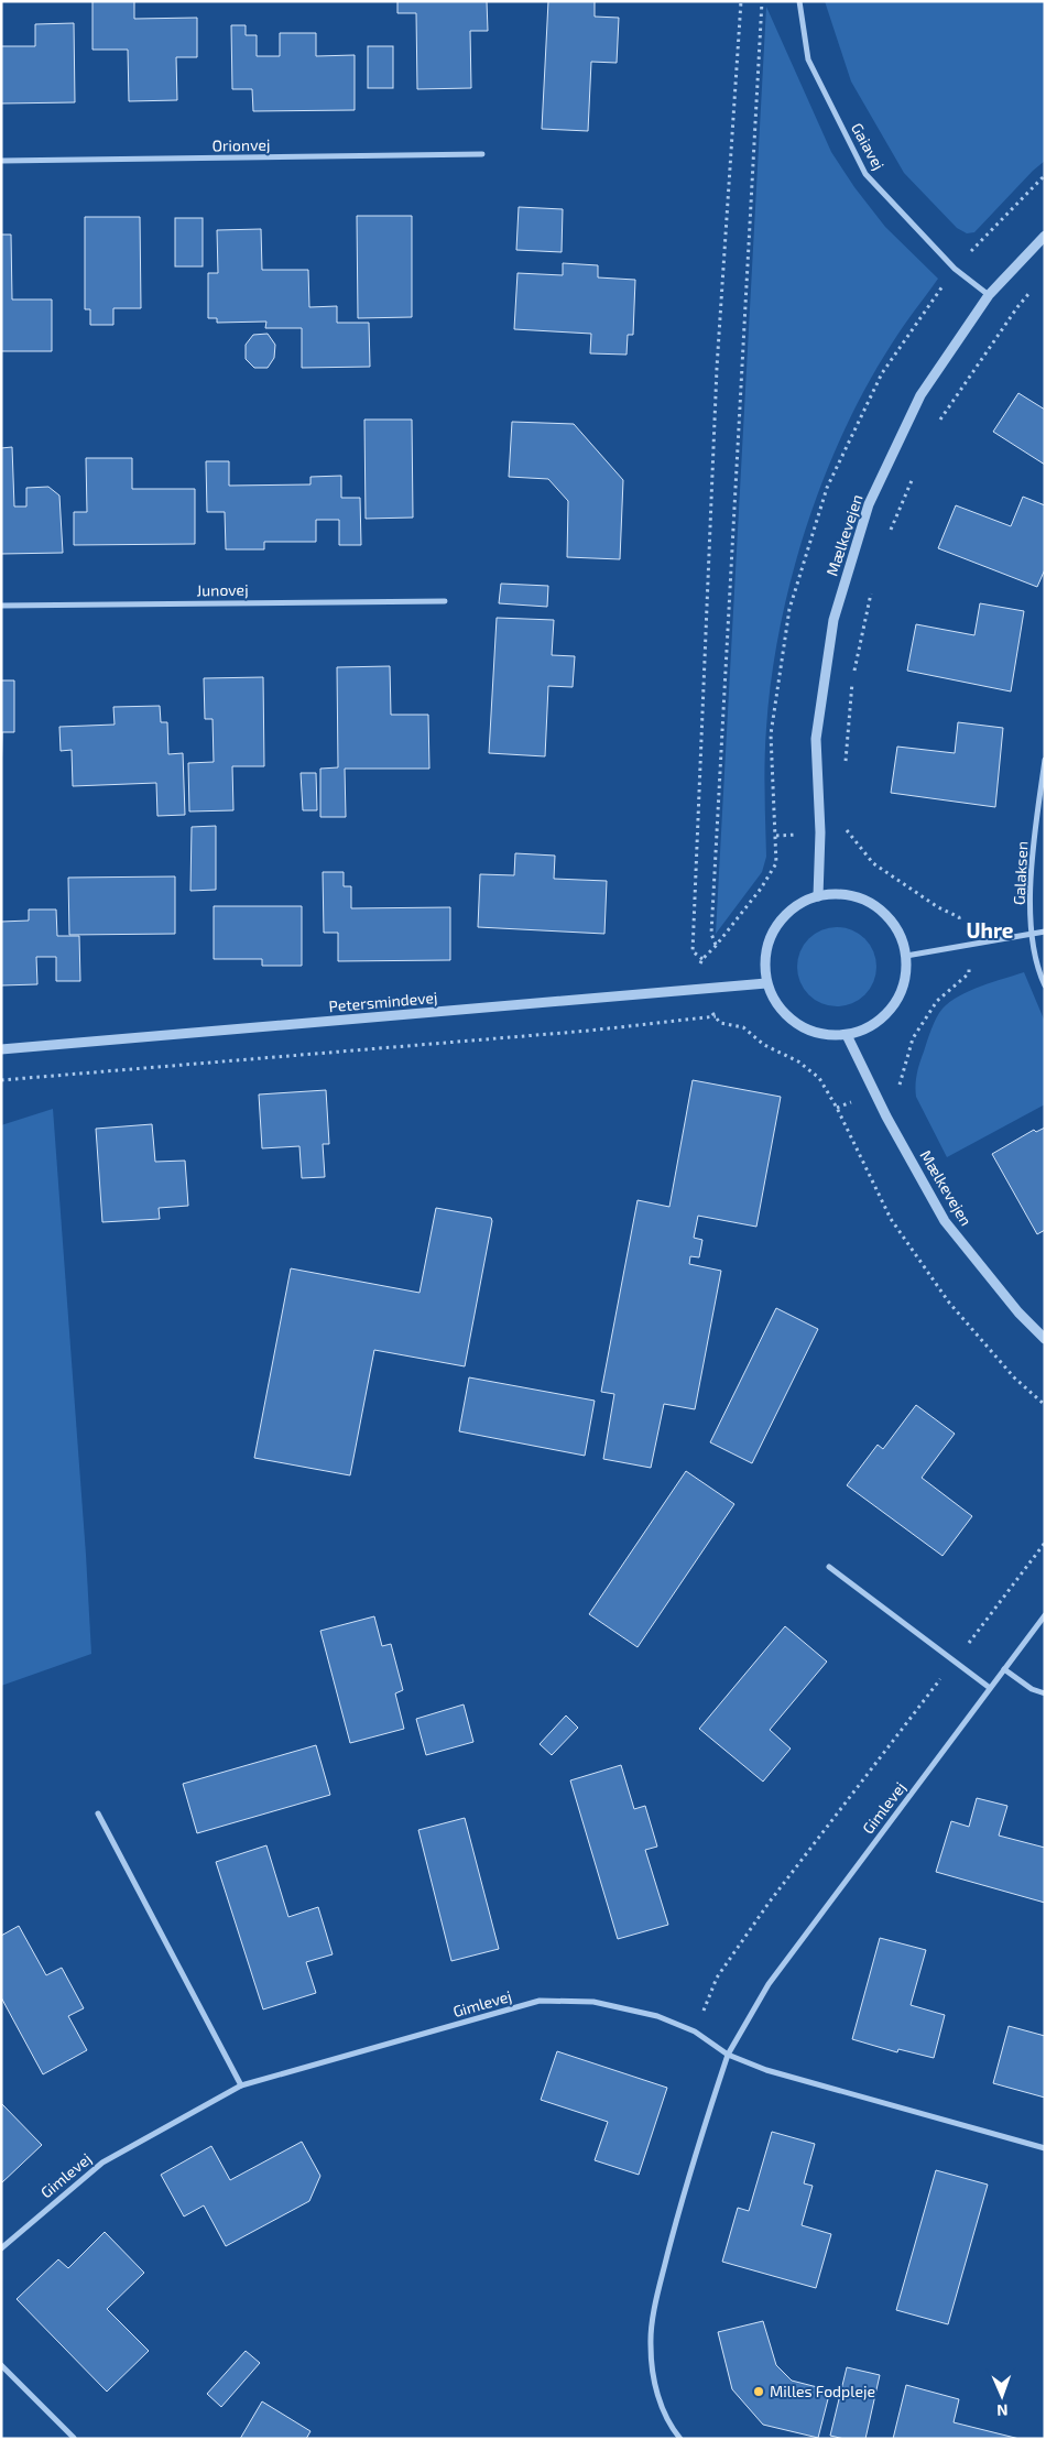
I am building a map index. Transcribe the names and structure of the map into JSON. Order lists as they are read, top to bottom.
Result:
{
  "streets": {
    "street": [
      "Orionvej",
      "Gaiavej",
      "Mælkevejen",
      "Junovej",
      "Galaksen",
      "Petersmindevej",
      "Gimlevej"
    ]
  },
  "crossings": [
    ["Gaiavej", "Mælkevejen"],
    ["Mælkevejen", "Petersmindevej"]
  ],
  "districts": ["Uhre"],
  "places": ["Milles Fodpleje"],
  "north": "bottom"
}
